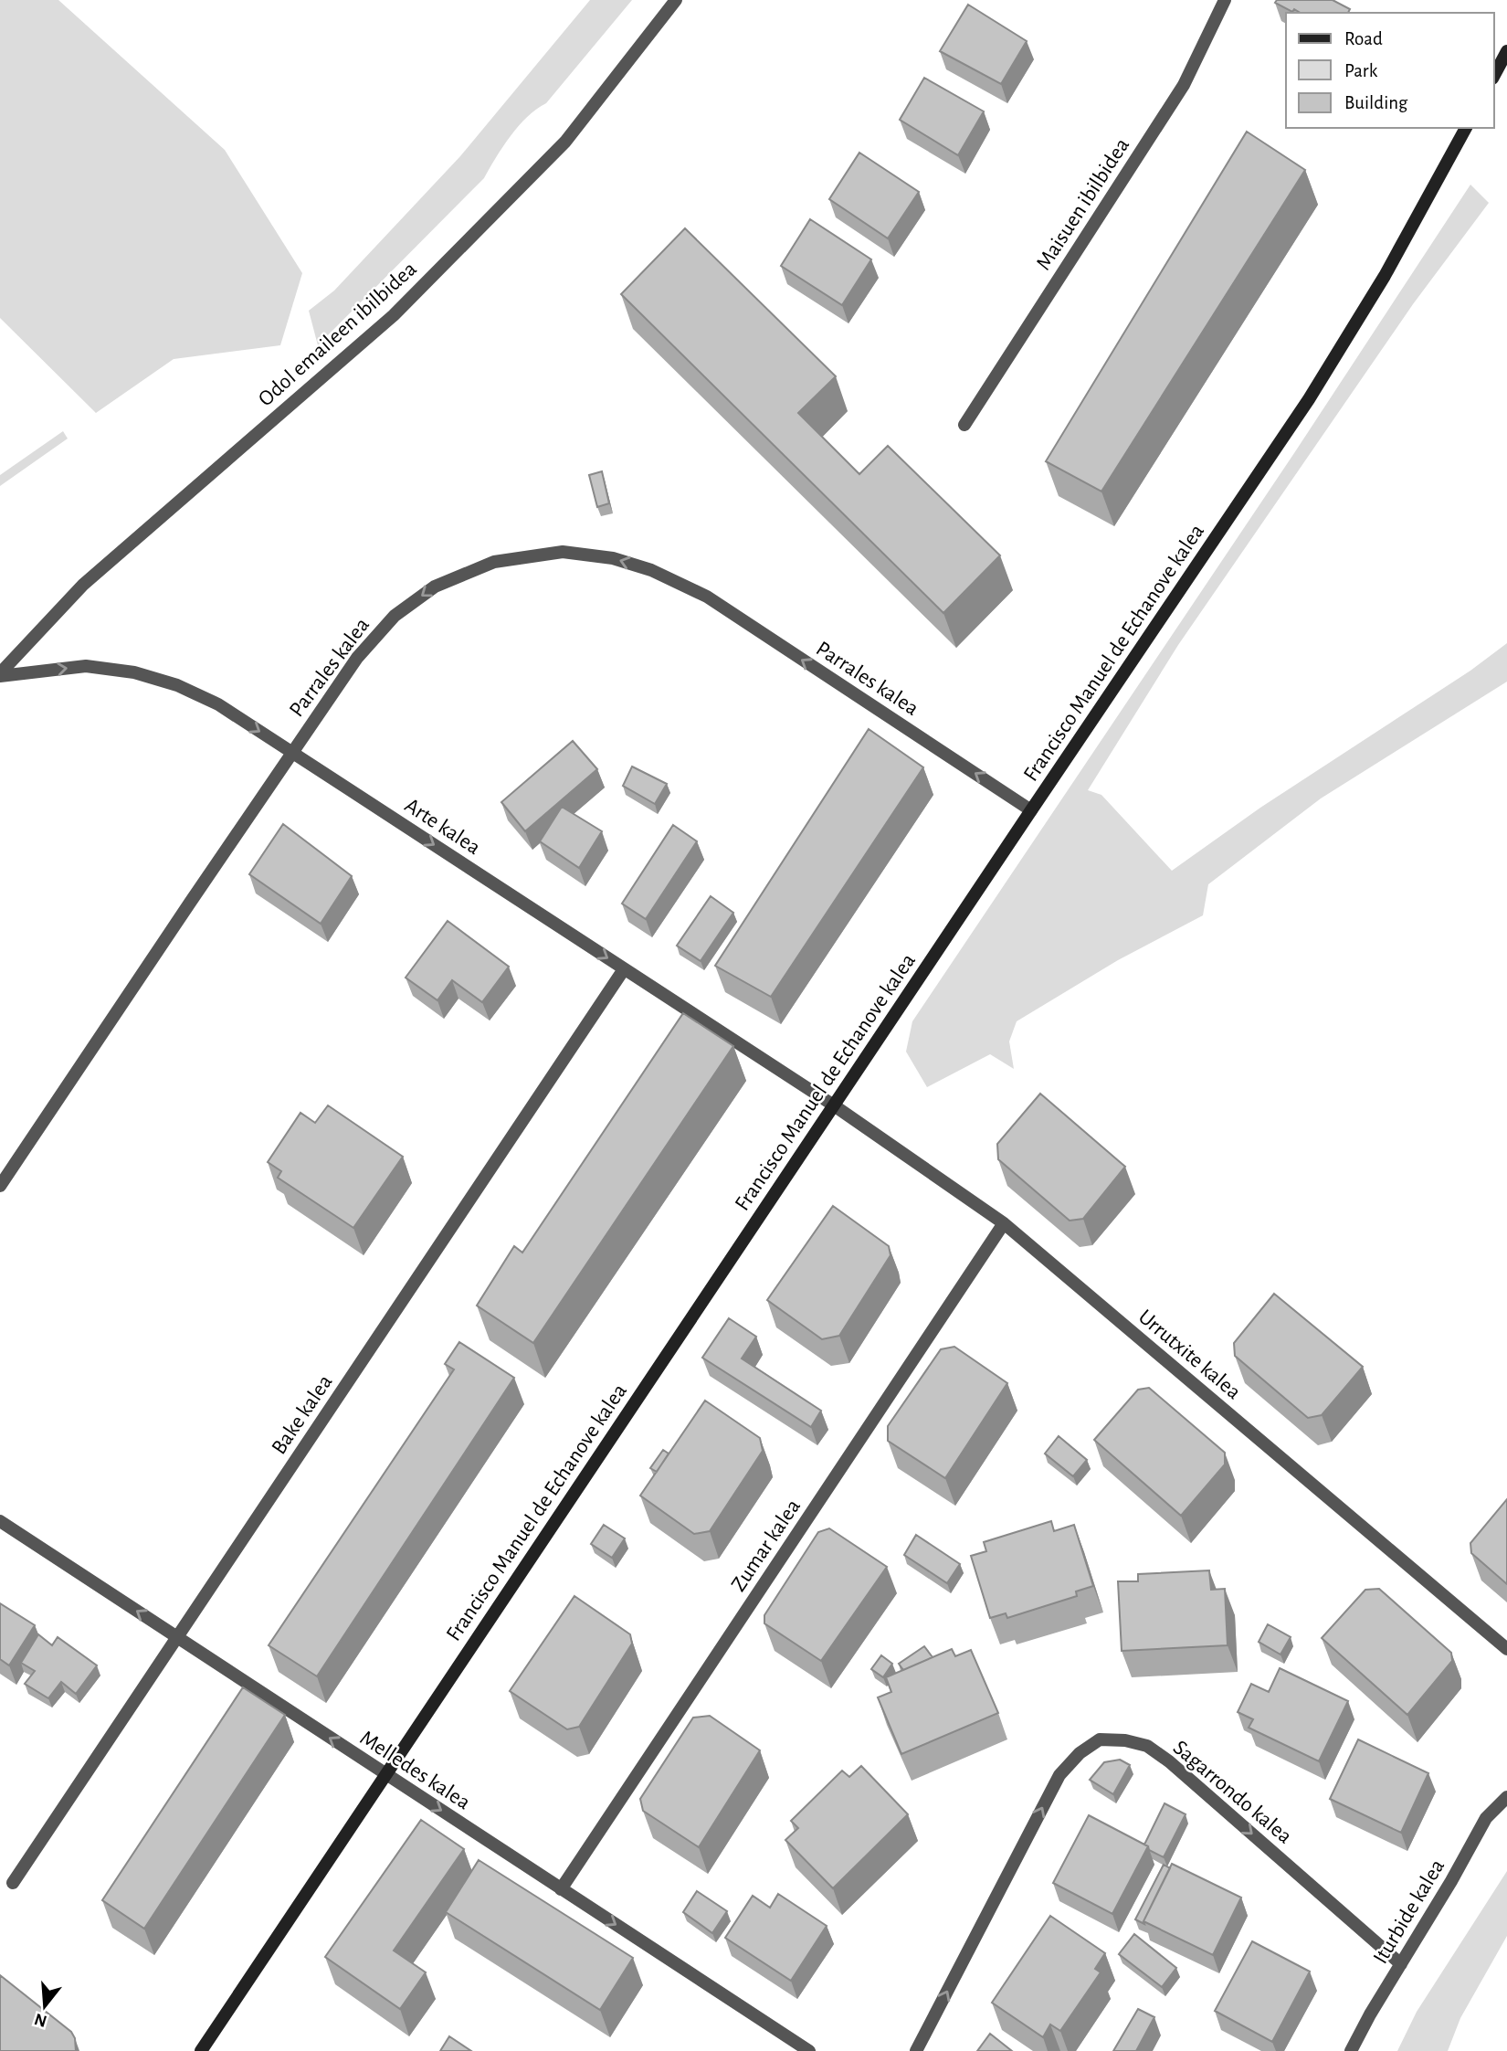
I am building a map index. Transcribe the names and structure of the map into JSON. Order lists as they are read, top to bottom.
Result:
{
  "streets": {
    "street": [
      "Maisuen ibilbidea",
      "Odol emaileen ibilbidea",
      "Francisco Manuel de Echanove kalea",
      "Parrales kalea",
      "Arte kalea",
      "Urrutxite kalea",
      "Bake kalea",
      "Zumar kalea",
      "Melledes kalea",
      "Sagarrondo kalea",
      "Iturbide kalea"
    ]
  },
  "crossings": [
    ["Odol emaileen ibilbidea", "Arte kalea"],
    ["Francisco Manuel de Echanove kalea", "Parrales kalea"],
    ["Francisco Manuel de Echanove kalea", "Arte kalea"],
    ["Francisco Manuel de Echanove kalea", "Urrutxite kalea"],
    ["Francisco Manuel de Echanove kalea", "Melledes kalea"],
    ["Parrales kalea", "Arte kalea"],
    ["Arte kalea", "Urrutxite kalea"],
    ["Arte kalea", "Bake kalea"],
    ["Urrutxite kalea", "Zumar kalea"],
    ["Bake kalea", "Melledes kalea"],
    ["Zumar kalea", "Melledes kalea"],
    ["Sagarrondo kalea", "Iturbide kalea"]
  ],
  "one_way": ["Parrales kalea", "Arte kalea"],
  "legend": ["Road", "Park", "Building"],
  "north": "bottom"
}
